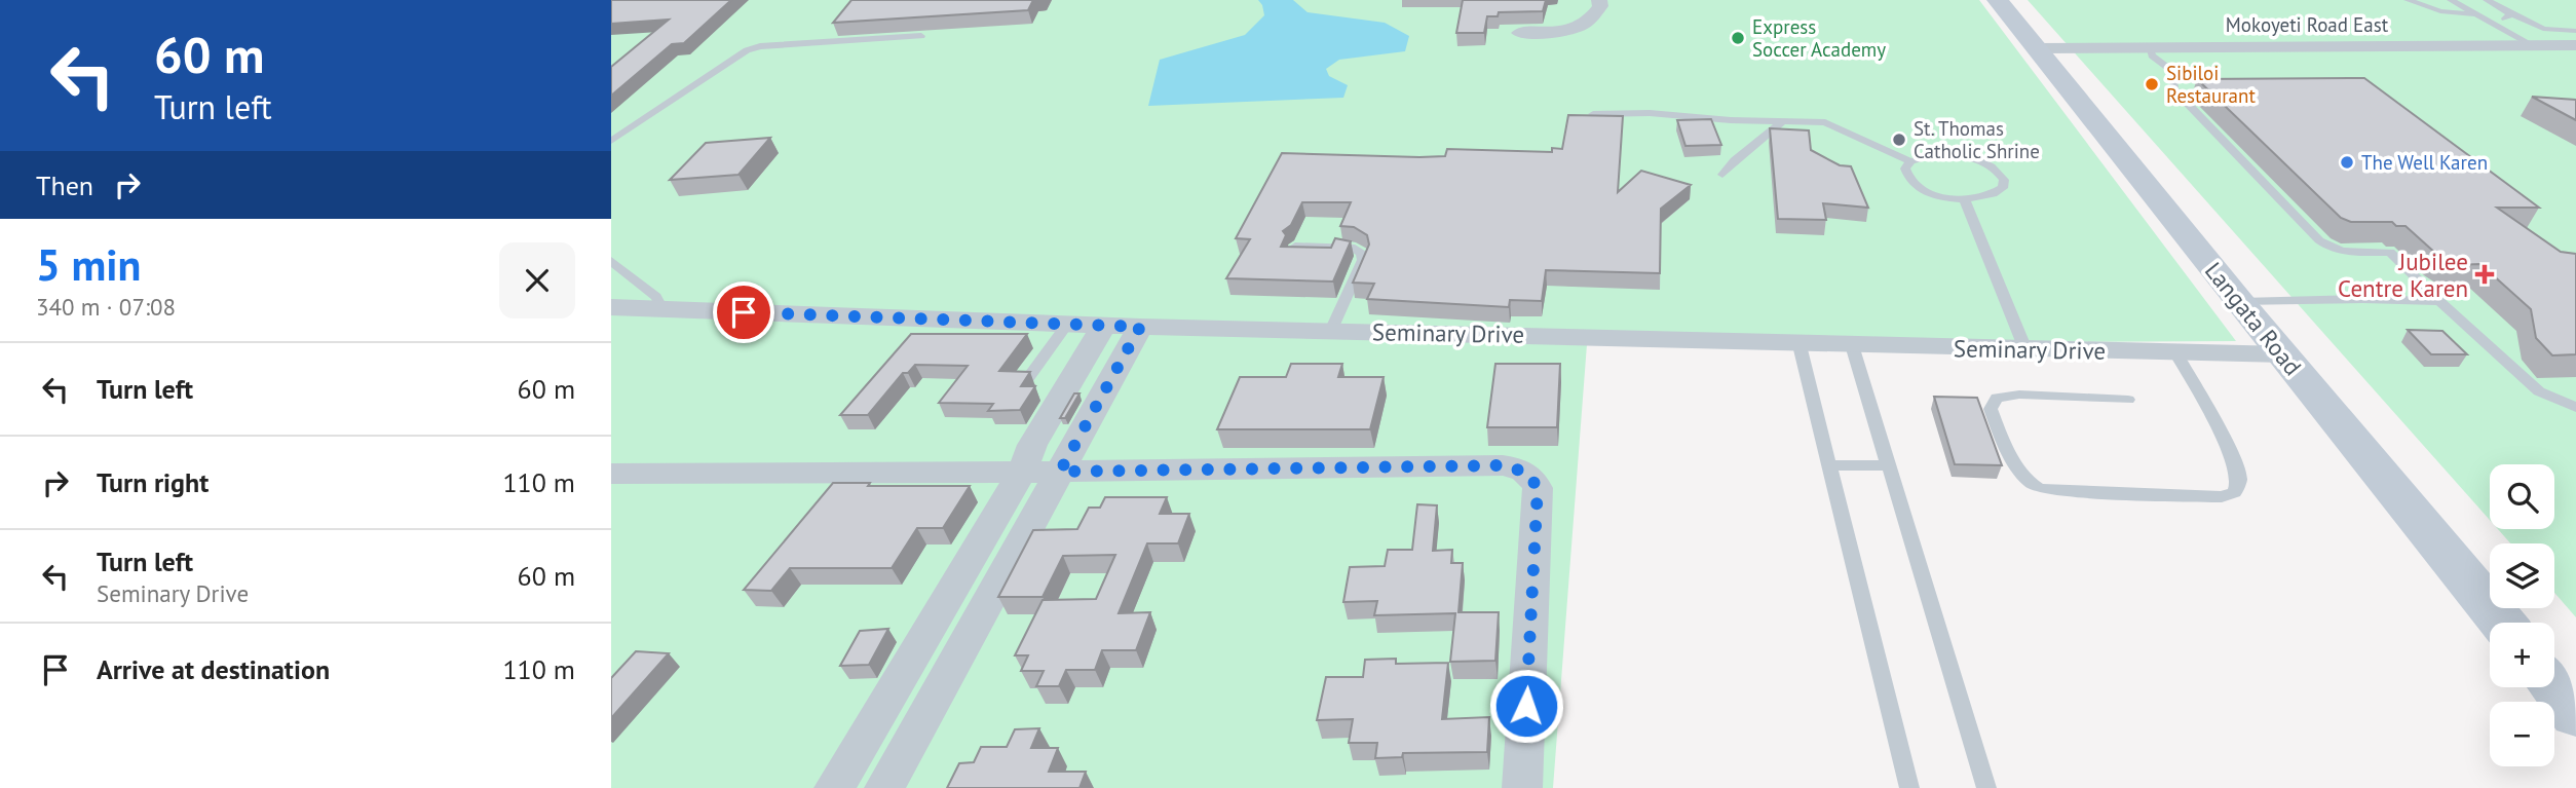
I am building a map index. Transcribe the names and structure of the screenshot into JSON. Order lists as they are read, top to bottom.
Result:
{
  "streets": {
    "main road": ["Langata Road"],
    "street": ["Mokoyeti Road East", "Seminary Drive"]
  },
  "crossings": [
    ["Mokoyeti Road East", "Langata Road"],
    ["Langata Road", "Seminary Drive"]
  ],
  "places": {
    "other": [
      "Express Soccer Academy",
      "Sibiloi Restaurant",
      "St. Thomas Catholic Shrine",
      "The Well Karen"
    ],
    "health": ["Jubilee Centre Karen"]
  },
  "page": {
    "turn": ["60 m", "Turn left"],
    "then": "Then",
    "heading": ["5 min", "340 m · 07:08"],
    "list": [
      {
        "name": "Turn left",
        "value": "60 m"
      },
      {
        "name": "Turn right",
        "value": "110 m"
      },
      {
        "name": "Turn left",
        "note": "Seminary Drive",
        "value": "60 m"
      },
      {
        "name": "Arrive at destination",
        "value": "110 m"
      }
    ],
    "map_buttons": ["+", "−"]
  }
}
